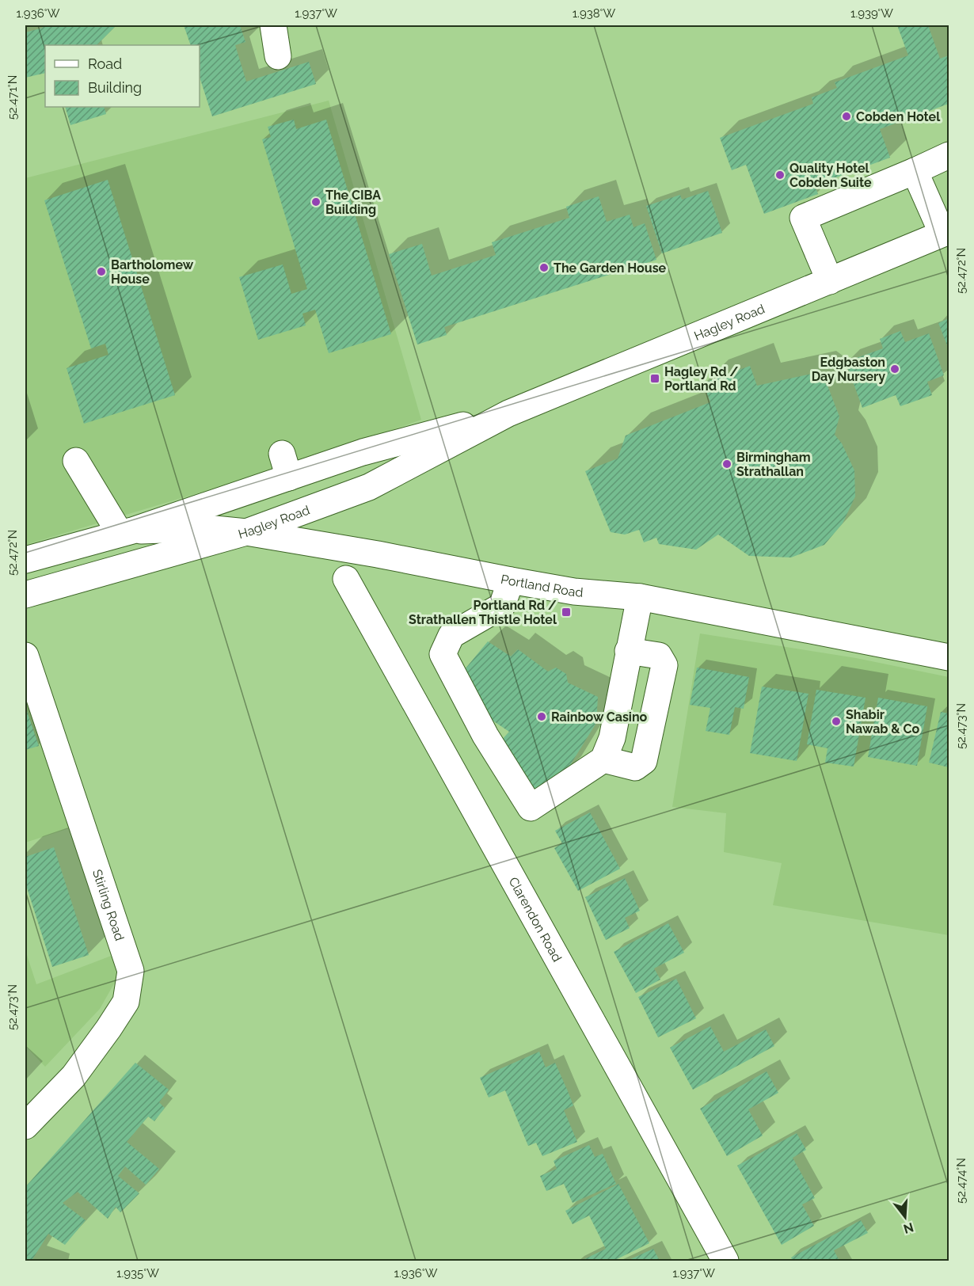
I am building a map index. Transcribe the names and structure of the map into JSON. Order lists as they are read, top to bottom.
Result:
{
  "streets": {
    "main road": [
      "Hagley Road",
      "Portland Road",
      "Stirling Road",
      "Clarendon Road"
    ]
  },
  "crossings": [
    ["Hagley Road", "Portland Road"]
  ],
  "places": {
    "other": [
      "Cobden Hotel",
      "Quality Hotel Cobden Suite",
      "The CIBA Building",
      "The Garden House",
      "Bartholomew House",
      "Edgbaston Day Nursery",
      "Birmingham Strathallan",
      "Rainbow Casino",
      "Shabir Nawab & Co"
    ],
    "transit": ["Hagley Rd / Portland Rd", "Portland Rd / Strathallen Thistle Hotel"]
  },
  "legend": ["Road", "Building"],
  "north": "bottom",
  "coordinates": [
    "1.936°W",
    "1.937°W",
    "1.938°W",
    "1.939°W",
    "52.471°N",
    "52.472°N",
    "52.473°N",
    "52.474°N",
    "1.935°W"
  ]
}
